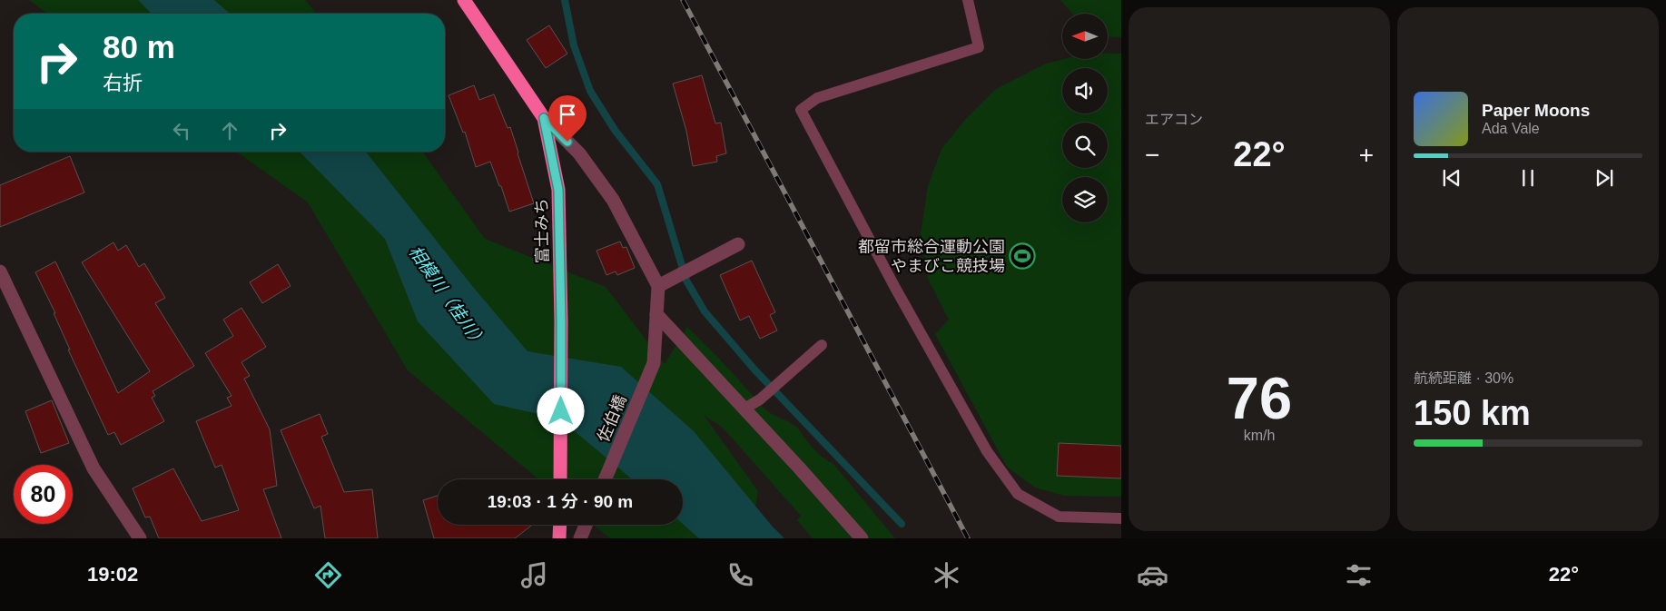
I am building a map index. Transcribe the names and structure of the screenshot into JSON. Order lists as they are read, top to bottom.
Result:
{
  "streets": {
    "highway": ["富士みち"],
    "street": ["佐伯橋"]
  },
  "water": ["相模川（桂川）"],
  "places": {
    "sports": ["都留市総合運動公園 やまびこ競技場"]
  },
  "north": "left",
  "page": {
    "tile": [
      "エアコン",
      ["76", "km/h"],
      ["航続距離 · 30%", "150 km"]
    ],
    "turn": ["80 m", "右折"],
    "song": ["Paper Moons", "Ada Vale"],
    "heat": ["−", "22°", "+"],
    "limit": "80",
    "trip": "19:03 · 1 分 · 90 m",
    "tabs": ["19:02", "22°"]
  }
}
